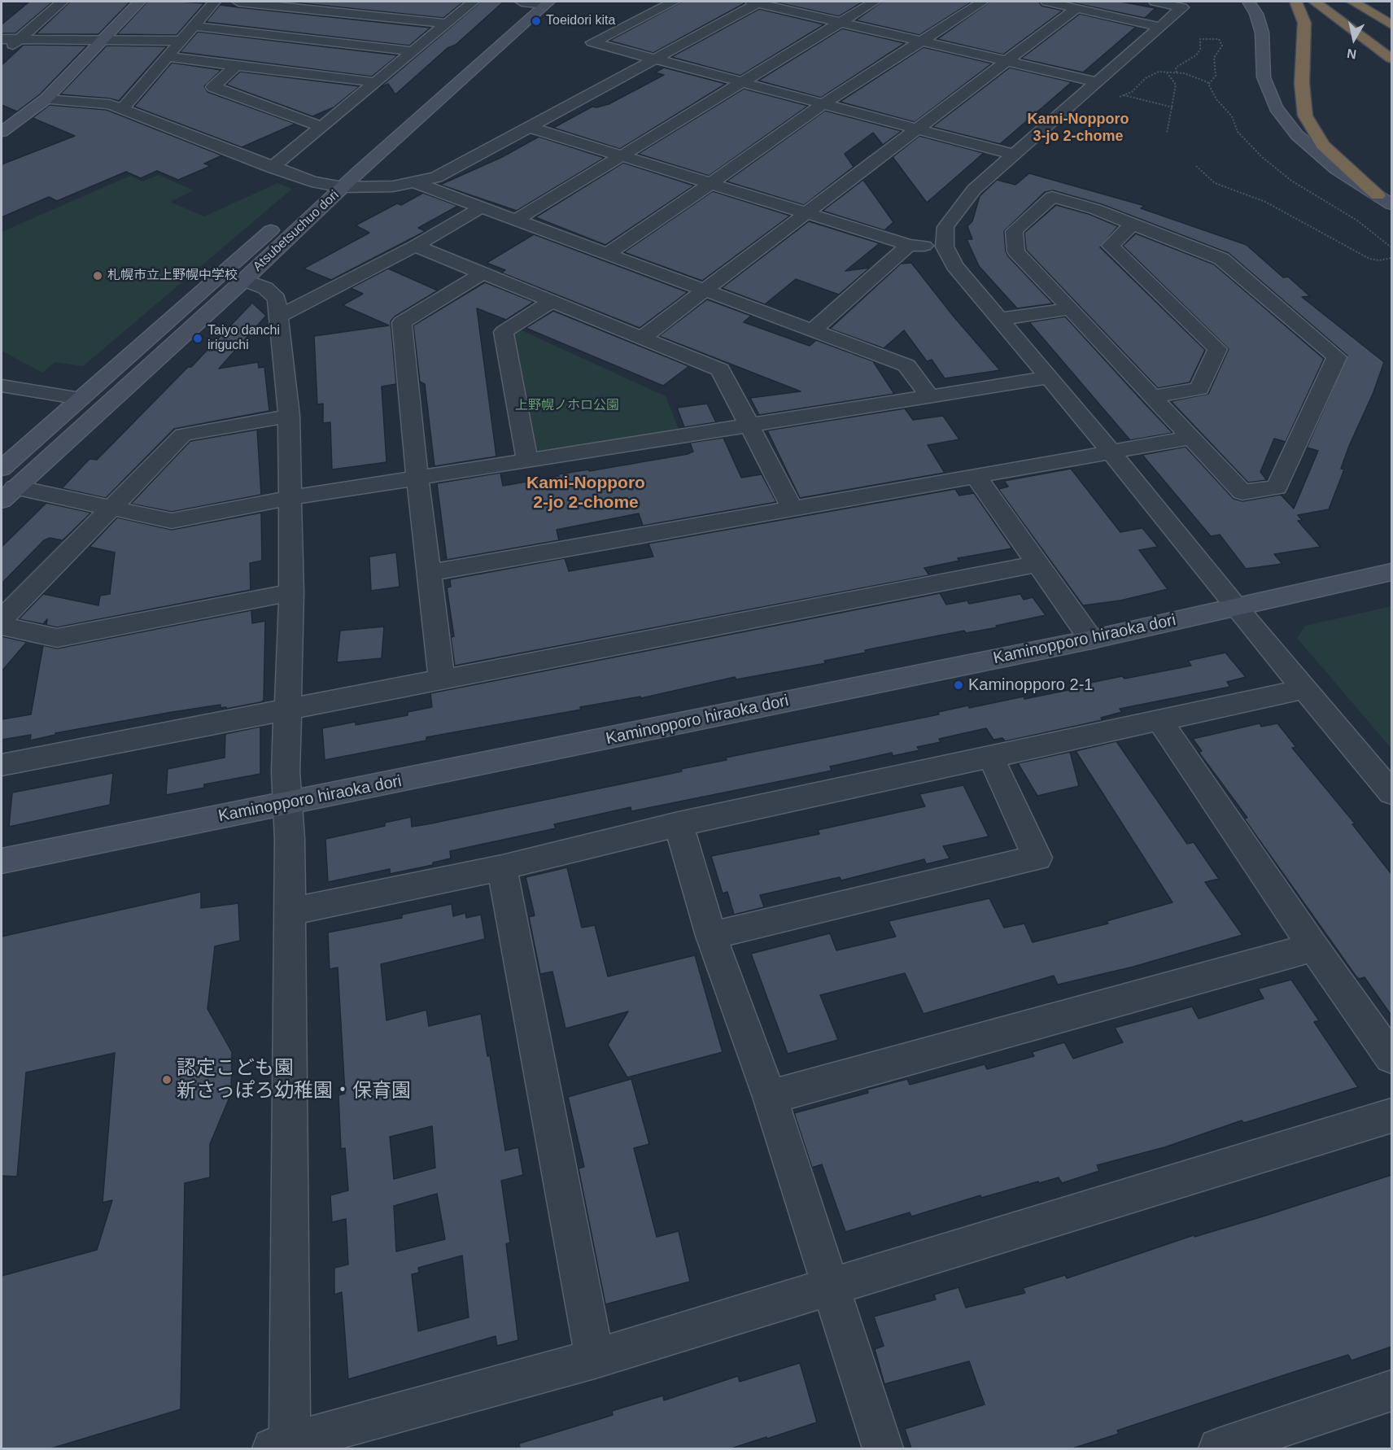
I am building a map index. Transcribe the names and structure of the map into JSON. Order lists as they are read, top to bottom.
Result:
{
  "streets": {
    "main road": ["Atsubetsuchuo dori", "Kaminopporo hiraoka dori"]
  },
  "districts": ["Kami-Nopporo 3-jo 2-chome", "Kami-Nopporo 2-jo 2-chome"],
  "parks": ["上野幌ノホロ公園"],
  "places": [
    "Toeidori kita",
    "札幌市立上野幌中学校",
    "Taiyo danchi iriguchi",
    "Kaminopporo 2-1",
    "認定こども園 新さっぽろ幼稚園・保育園"
  ],
  "north": "bottom"
}
